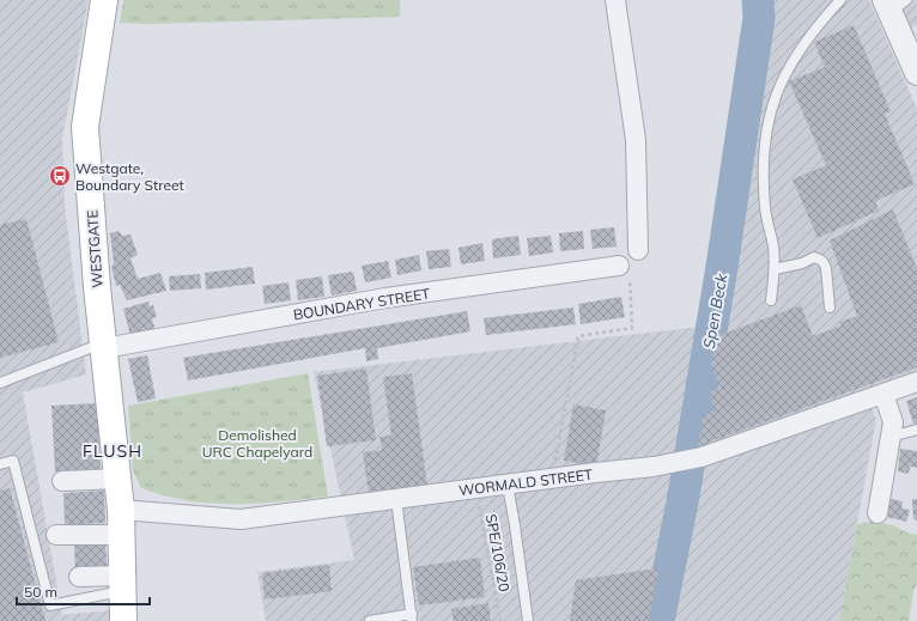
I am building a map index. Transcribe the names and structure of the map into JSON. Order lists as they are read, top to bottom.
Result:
{
  "streets": {
    "main road": ["WESTGATE"],
    "street": ["BOUNDARY STREET", "WORMALD STREET"],
    "path": ["SPE/106/20"]
  },
  "crossings": [
    ["WESTGATE", "BOUNDARY STREET"],
    ["WESTGATE", "WORMALD STREET"],
    ["WORMALD STREET", "SPE/106/20"]
  ],
  "districts": ["FLUSH"],
  "water": ["Spen Beck"],
  "parks": ["Demolished URC Chapelyard"],
  "places": {
    "bus stop": ["Westgate, Boundary Street"]
  },
  "scale_bar": "50 m"
}
